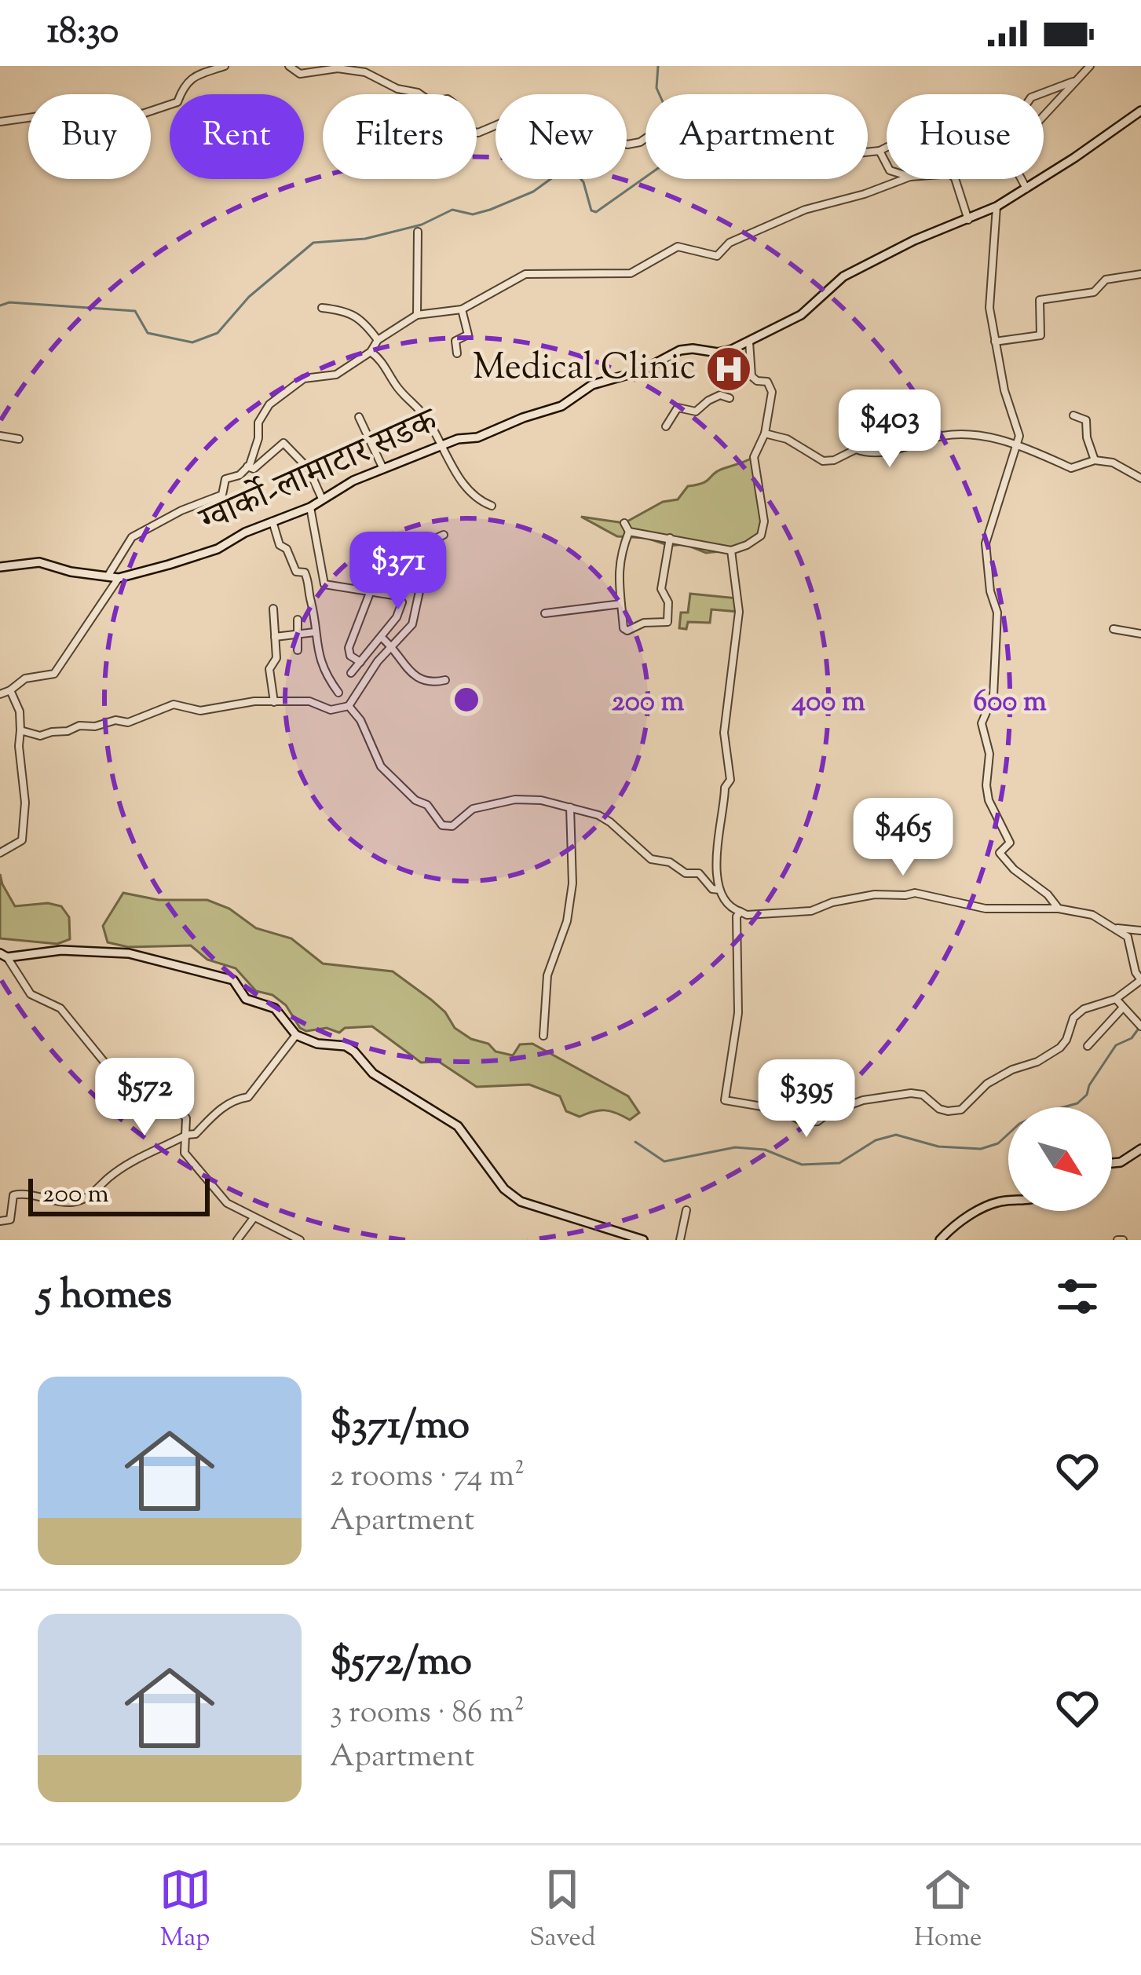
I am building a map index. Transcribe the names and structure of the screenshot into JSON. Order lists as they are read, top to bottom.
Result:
{
  "streets": {
    "main road": ["ग्वार्को-लामाटार सडक"]
  },
  "places": {
    "hospital": ["Medical Clinic"]
  },
  "scale_bar": "200 m",
  "north": "bottom right",
  "page": {
    "status": "18:30",
    "chip": [
      "Buy",
      "Rent",
      "Filters",
      "New",
      "Apartment",
      "House"
    ],
    "price": [
      "$403",
      "$371",
      "$465",
      "$572",
      "$395"
    ],
    "scale": "200 m",
    "heading": "5 homes",
    "list": [
      {
        "name": "$371/mo",
        "note": "2 rooms · 74 m² · Apartment"
      },
      {
        "name": "$572/mo",
        "note": "3 rooms · 86 m² · Apartment"
      }
    ],
    "tabs": ["Map", "Saved", "Home"]
  },
  "rings": ["200 m", "400 m", "600 m"]
}
